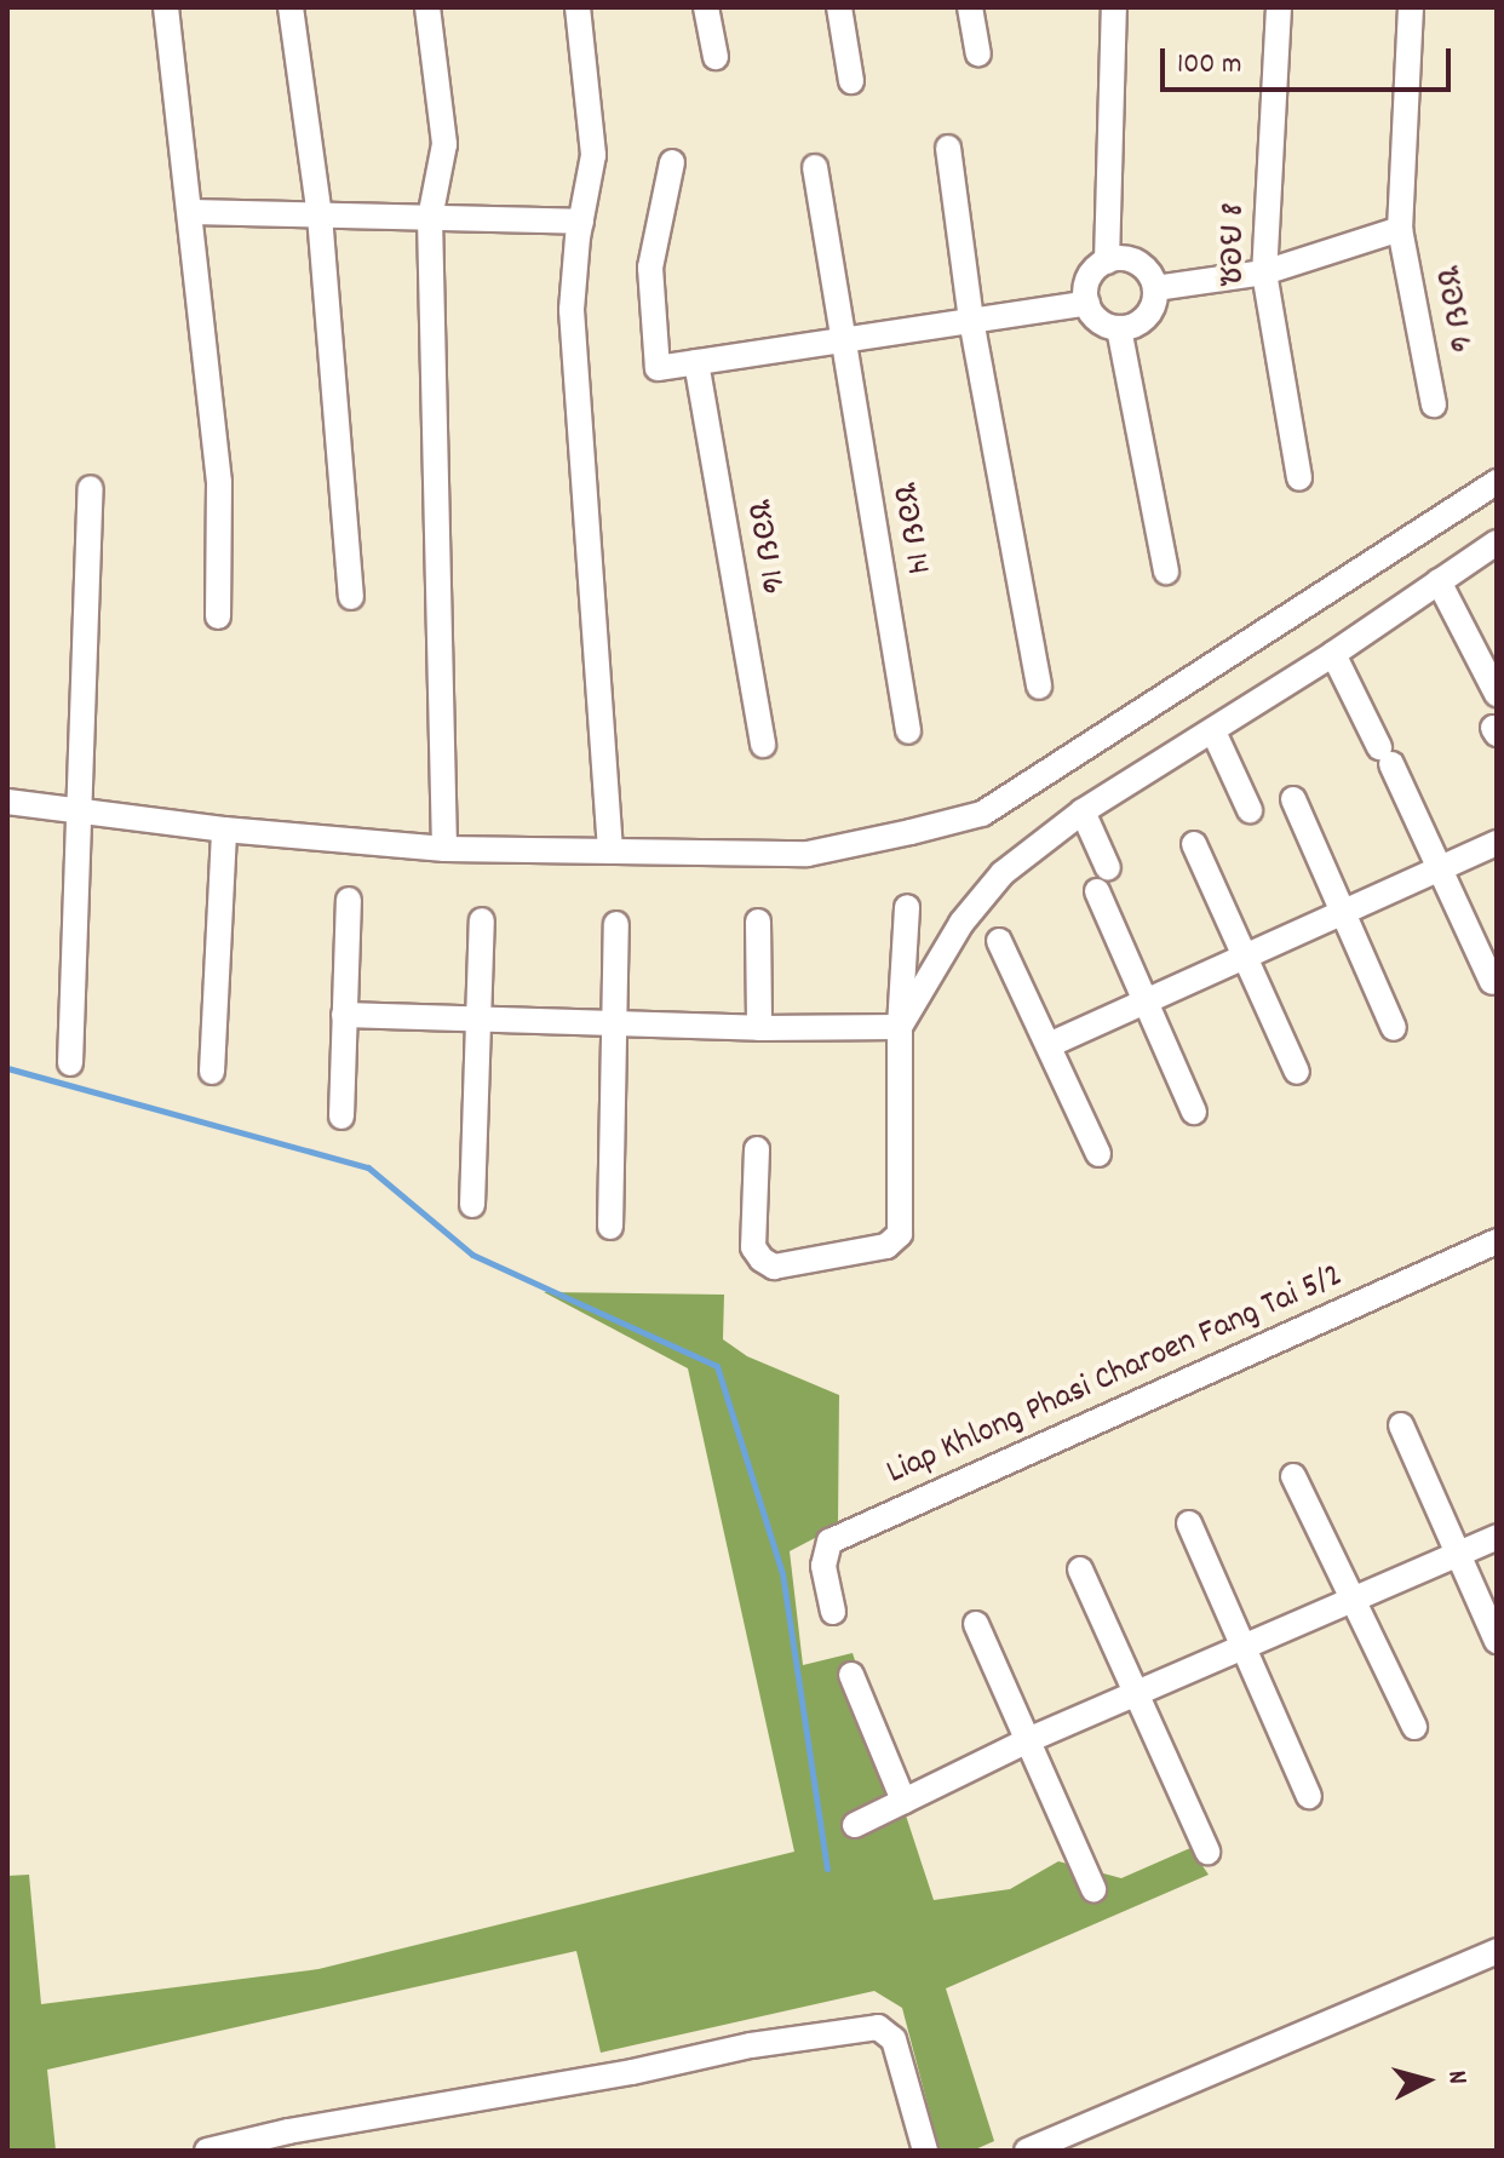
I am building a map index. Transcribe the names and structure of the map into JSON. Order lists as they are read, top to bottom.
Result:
{
  "streets": {
    "street": [
      "ซอย 8",
      "ซอย 6",
      "ซอย 14",
      "ซอย 16",
      "Liap Khlong Phasi Charoen Fang Tai 5/2"
    ]
  },
  "scale_bar": "100 m",
  "north": "right"
}
